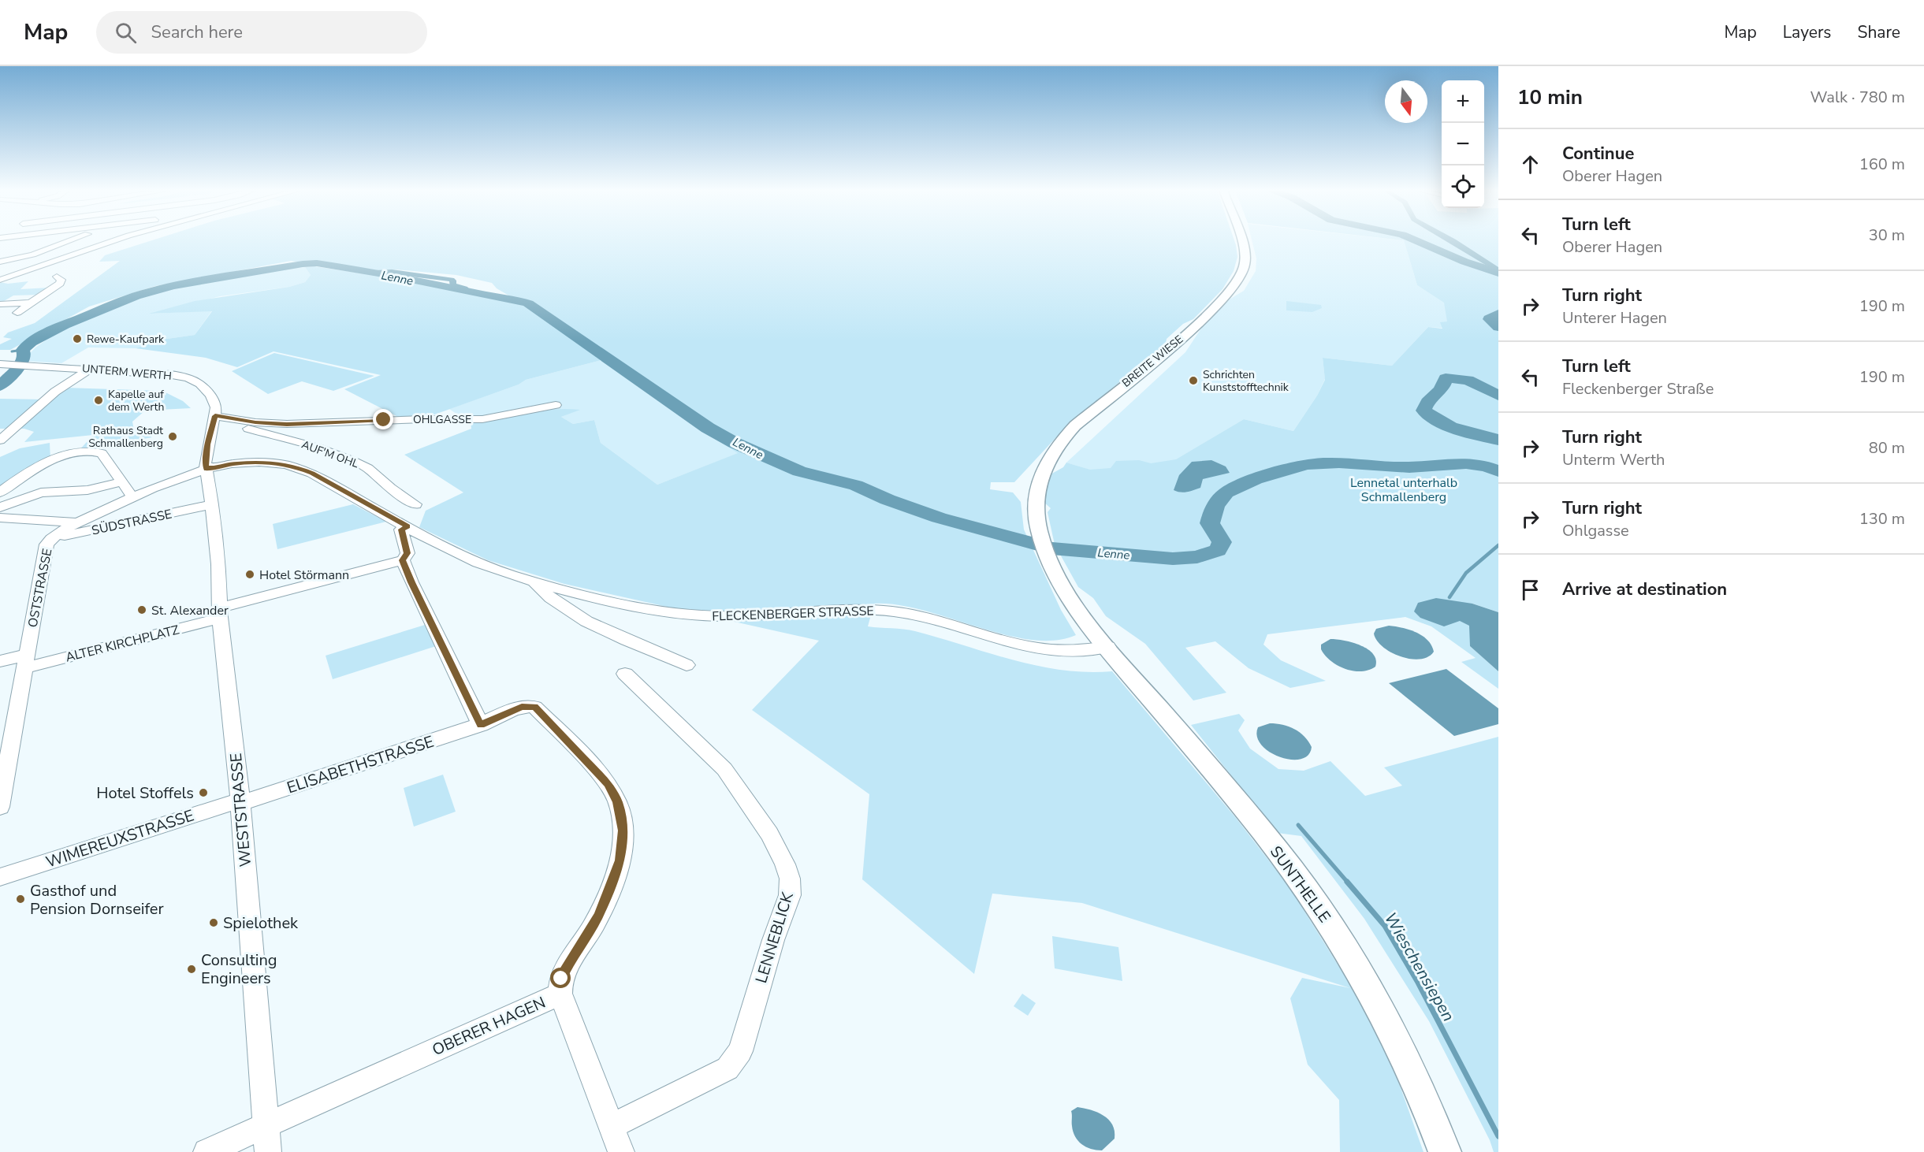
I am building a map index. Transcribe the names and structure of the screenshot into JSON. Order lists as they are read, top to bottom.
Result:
{
  "streets": {
    "main road": ["BREITE WIESE", "SUNTHELLE"],
    "street": [
      "UNTERM WERTH",
      "OHLGASSE",
      "AUF'M OHL",
      "SÜDSTRASSE",
      "OSTSTRASSE",
      "FLECKENBERGER STRASSE",
      "ALTER KIRCHPLATZ",
      "ELISABETHSTRASSE",
      "WESTSTRASSE",
      "WIMEREUXSTRASSE",
      "LENNEBLICK",
      "OBERER HAGEN"
    ]
  },
  "crossings": [
    ["BREITE WIESE", "SUNTHELLE"],
    ["UNTERM WERTH", "OHLGASSE"],
    ["UNTERM WERTH", "OSTSTRASSE"],
    ["UNTERM WERTH", "FLECKENBERGER STRASSE"],
    ["UNTERM WERTH", "WESTSTRASSE"],
    ["OHLGASSE", "AUF'M OHL"],
    ["SÜDSTRASSE", "OSTSTRASSE"],
    ["SÜDSTRASSE", "WESTSTRASSE"],
    ["OSTSTRASSE", "FLECKENBERGER STRASSE"],
    ["OSTSTRASSE", "ALTER KIRCHPLATZ"],
    ["OSTSTRASSE", "WESTSTRASSE"],
    ["FLECKENBERGER STRASSE", "WESTSTRASSE"],
    ["FLECKENBERGER STRASSE", "SUNTHELLE"],
    ["ALTER KIRCHPLATZ", "WESTSTRASSE"],
    ["ELISABETHSTRASSE", "WESTSTRASSE"],
    ["ELISABETHSTRASSE", "WIMEREUXSTRASSE"],
    ["ELISABETHSTRASSE", "OBERER HAGEN"],
    ["WESTSTRASSE", "WIMEREUXSTRASSE"],
    ["WESTSTRASSE", "OBERER HAGEN"]
  ],
  "water": ["Lenne", "Wieschensiepen"],
  "parks": ["Lennetal unterhalb Schmallenberg"],
  "places": [
    "Rewe-Kaufpark",
    "Schrichten Kunststofftechnik",
    "Kapelle auf dem Werth",
    "Rathaus Stadt Schmallenberg",
    "Hotel Störmann",
    "St. Alexander",
    "Hotel Stoffels",
    "Gasthof und Pension Dornseifer",
    "Spielothek",
    "Consulting Engineers"
  ],
  "north": "bottom",
  "page": {
    "header": "Map",
    "search": "Search here",
    "nav": ["Map", "Layers", "Share"],
    "heading": ["10 min", "Walk · 780 m"],
    "map_buttons": ["+", "−"],
    "list": [
      ["Continue", "Oberer Hagen", "160 m"],
      ["Turn left", "Oberer Hagen", "30 m"],
      ["Turn right", "Unterer Hagen", "190 m"],
      ["Turn left", "Fleckenberger Straße", "190 m"],
      ["Turn right", "Unterm Werth", "80 m"],
      ["Turn right", "Ohlgasse", "130 m"],
      "Arrive at destination"
    ]
  }
}
